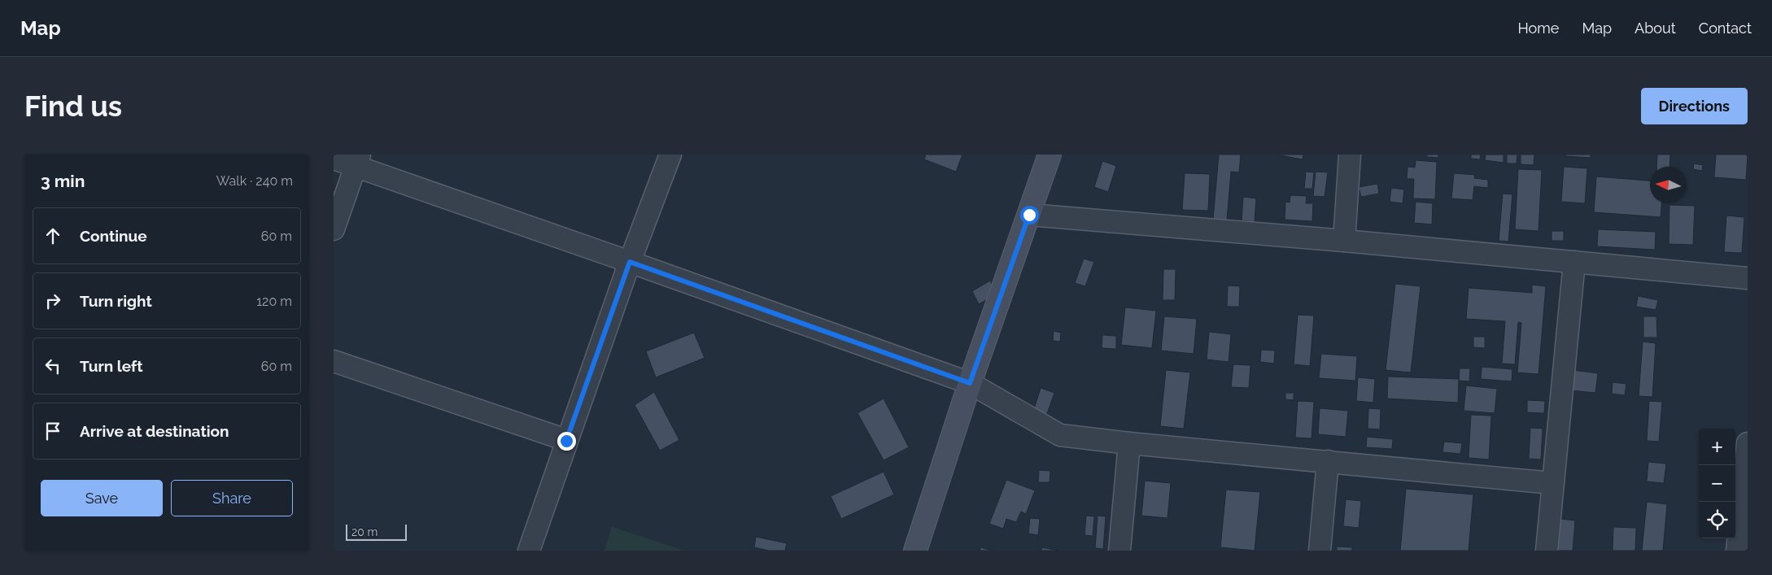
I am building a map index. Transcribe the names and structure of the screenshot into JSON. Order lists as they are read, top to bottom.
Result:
{
  "scale_bar": "20 m",
  "north": "left",
  "page": {
    "header": "Map",
    "nav": [
      "Home",
      "Map",
      "About",
      "Contact"
    ],
    "buttons": [
      "Directions",
      ["Save", "Share"]
    ],
    "title": "Find us",
    "heading": ["3 min", "Walk · 240 m"],
    "list": [
      ["Continue", "60 m"],
      ["Turn right", "120 m"],
      ["Turn left", "60 m"],
      "Arrive at destination"
    ],
    "map_buttons": ["+", "−"],
    "scale": "20 m"
  }
}
